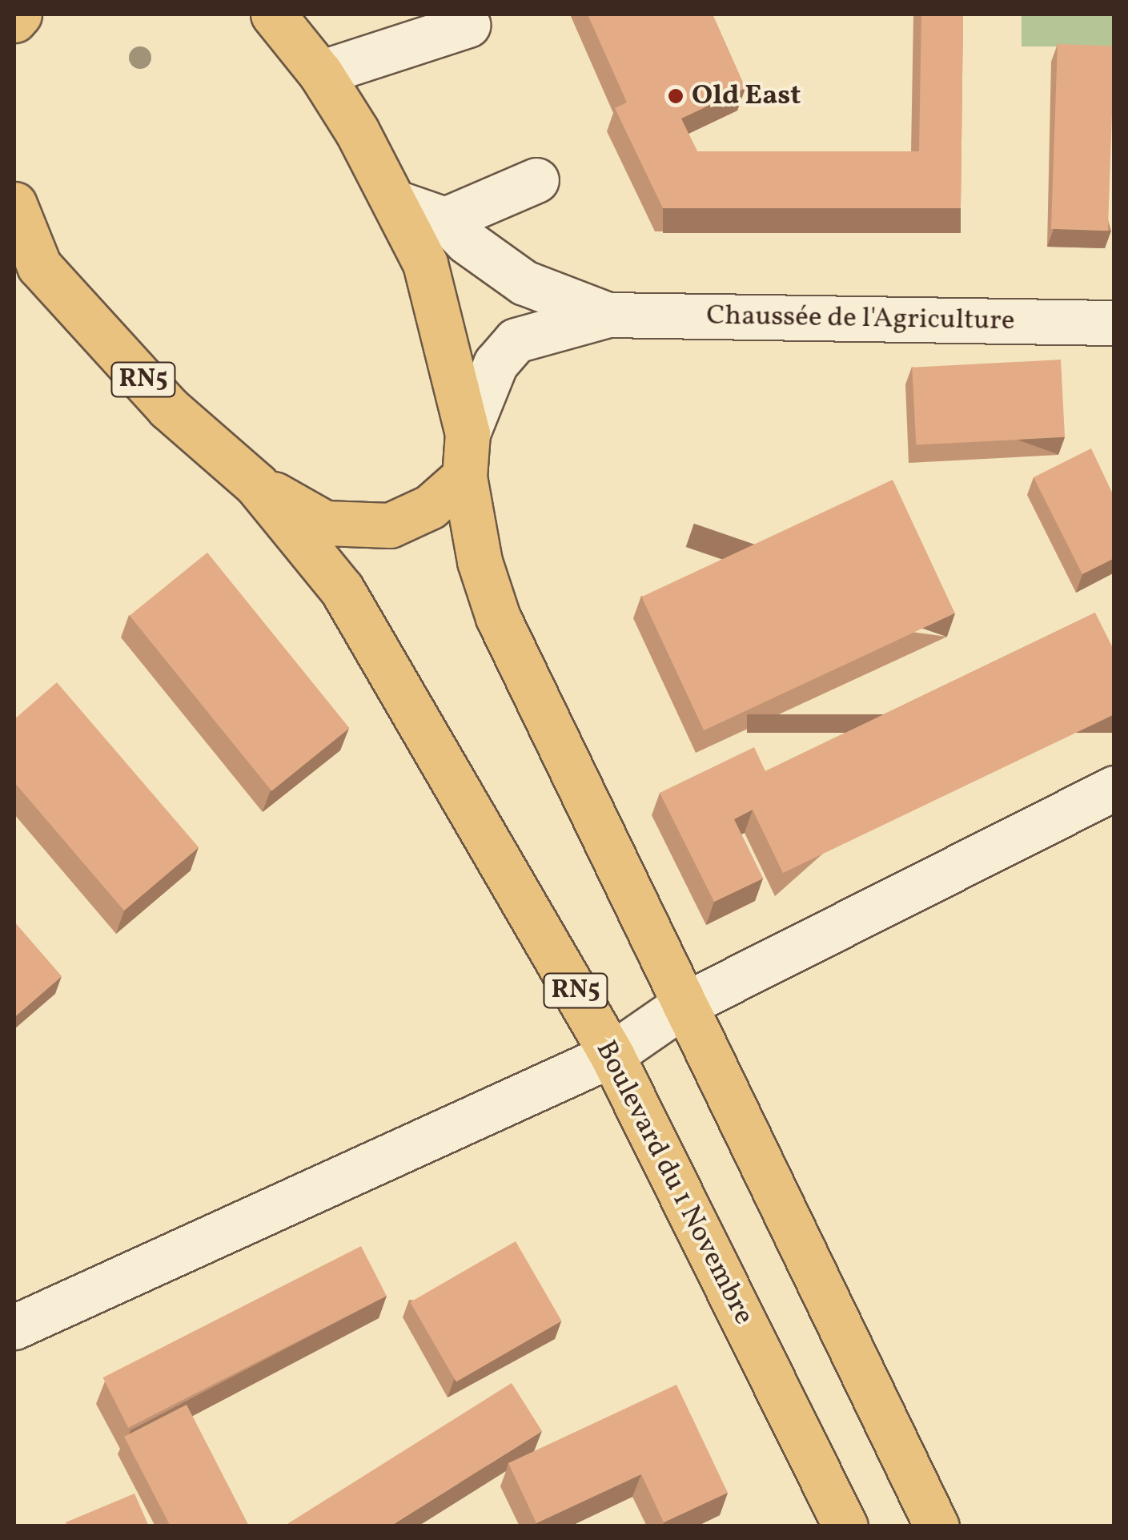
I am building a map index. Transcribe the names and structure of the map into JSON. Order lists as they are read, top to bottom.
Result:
{
  "streets": {
    "main road": ["RN5", "Boulevard du 1 Novembre"],
    "street": ["Chaussée de l'Agriculture"]
  },
  "places": ["Old East"]
}
